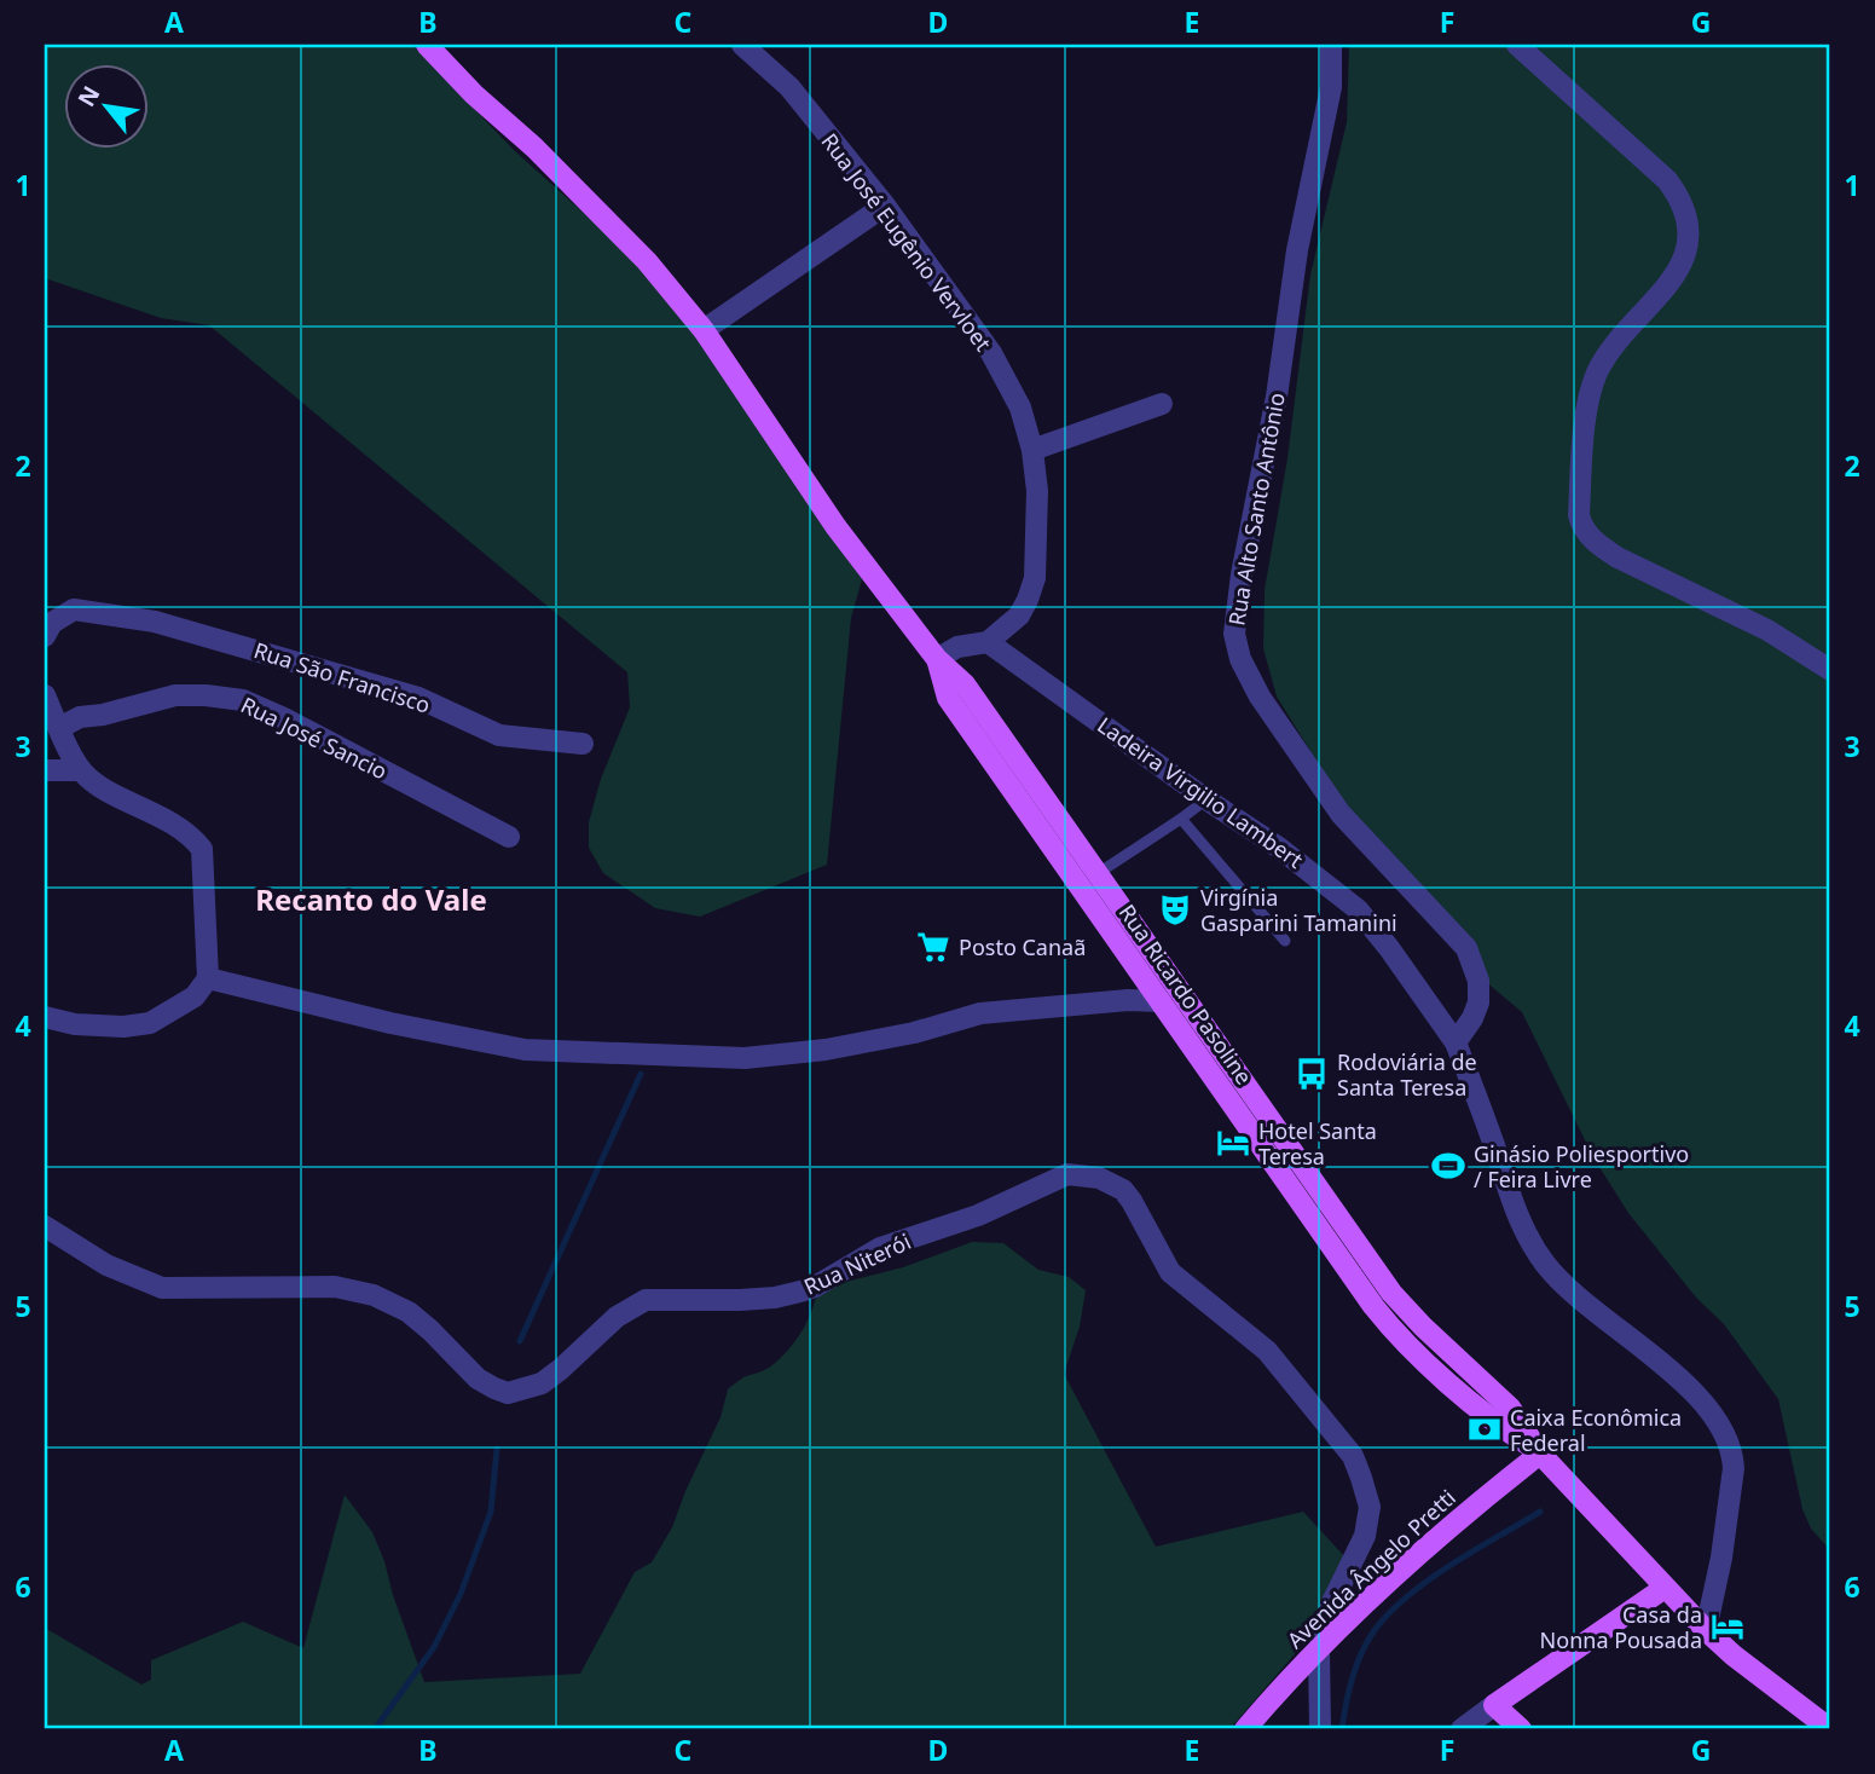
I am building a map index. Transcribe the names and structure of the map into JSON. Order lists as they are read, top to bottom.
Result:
{
  "streets": {
    "main road": ["Rua Ricardo Pasoline", "Avenida Ângelo Pretti"],
    "street": [
      "Rua José Eugênio Vervloet",
      "Rua Alto Santo Antônio",
      "Rua São Francisco",
      "Rua José Sancio",
      "Ladeira Virgilio Lambert",
      "Rua Niterói"
    ]
  },
  "crossings": [
    ["Rua José Eugênio Vervloet", "Ladeira Virgilio Lambert"],
    ["Rua José Eugênio Vervloet", "Rua Ricardo Pasoline"],
    ["Rua Alto Santo Antônio", "Ladeira Virgilio Lambert"],
    ["Rua Ricardo Pasoline", "Avenida Ângelo Pretti"],
    ["Rua Niterói", "Avenida Ângelo Pretti"]
  ],
  "districts": ["Recanto do Vale"],
  "places": {
    "theatre": ["Virgínia Gasparini Tamanini"],
    "supermarket": ["Posto Canaã"],
    "bus stop": ["Rodoviária de Santa Teresa"],
    "hotel": ["Hotel Santa Teresa", "Casa da Nonna Pousada"],
    "sports": ["Ginásio Poliesportivo / Feira Livre"],
    "bank": ["Caixa Econômica Federal"]
  },
  "north": "top left",
  "grid": {
    "columns": [
      "A",
      "B",
      "C",
      "D",
      "E",
      "F",
      "G"
    ],
    "rows": [
      "1",
      "2",
      "3",
      "4",
      "5",
      "6"
    ]
  }
}
